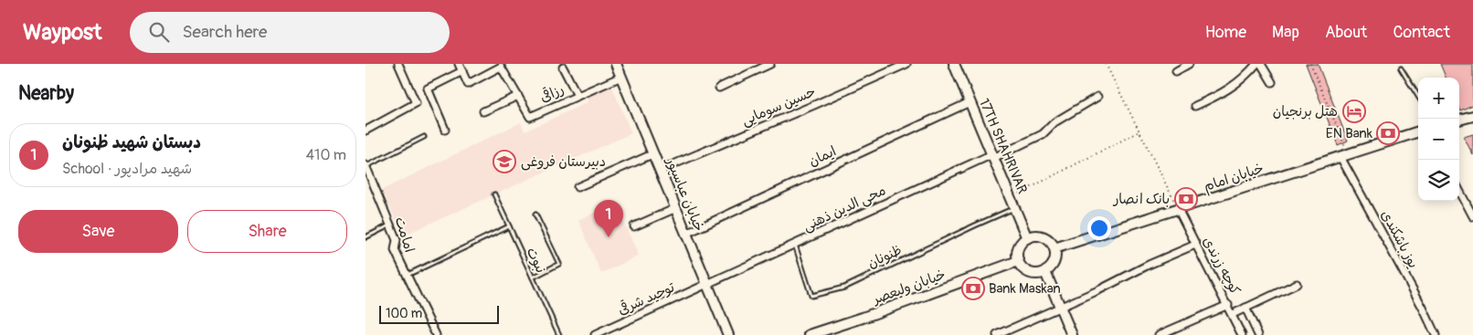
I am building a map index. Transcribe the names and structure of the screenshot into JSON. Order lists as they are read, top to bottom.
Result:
{
  "streets": {
    "main road": [
      "17TH SHAHRIVAR",
      "خیابان امام",
      "خیابان عباسپور",
      "خیابان ولیعصر"
    ],
    "street": [
      "رزاقی",
      "حسین سومایی",
      "ایمان",
      "محی الدین ذهنی",
      "امامت",
      "یوز باشکندی",
      "کوچه زرندی",
      "توحید شرقی"
    ],
    "lane": ["ظنونان", "نبوت"]
  },
  "crossings": [
    ["رزاقی", "خیابان عباسپور"],
    ["حسین سومایی", "خیابان عباسپور"],
    ["17TH SHAHRIVAR", "ایمان"],
    ["17TH SHAHRIVAR", "خیابان امام"],
    ["17TH SHAHRIVAR", "محی الدین ذهنی"],
    ["17TH SHAHRIVAR", "ظنونان"],
    ["17TH SHAHRIVAR", "خیابان ولیعصر"],
    ["ایمان", "خیابان عباسپور"],
    ["خیابان امام", "یوز باشکندی"],
    ["خیابان امام", "کوچه زرندی"],
    ["خیابان امام", "خیابان ولیعصر"],
    ["خیابان عباسپور", "محی الدین ذهنی"],
    ["خیابان عباسپور", "توحید شرقی"],
    ["محی الدین ذهنی", "ظنونان"],
    ["محی الدین ذهنی", "توحید شرقی"]
  ],
  "places": {
    "hotel": ["هتل برنجیان"],
    "bank": ["EN Bank", "بانک انصار", "Bank Maskan"],
    "school or university": ["دبیرستان فروغی"]
  },
  "scale_bar": "100 m",
  "page": {
    "header": "Waypost",
    "search": "Search here",
    "nav": [
      "Home",
      "Map",
      "About",
      "Contact"
    ],
    "heading": "Nearby",
    "map_buttons": ["+", "−"],
    "list": [
      {
        "mark": "1",
        "name": "دبستان شهید ظنونان",
        "note": "School · شهید مرادپور",
        "value": "410 m"
      }
    ],
    "buttons": ["Save", "Share"],
    "pins": "1",
    "scale": "100 m"
  }
}
